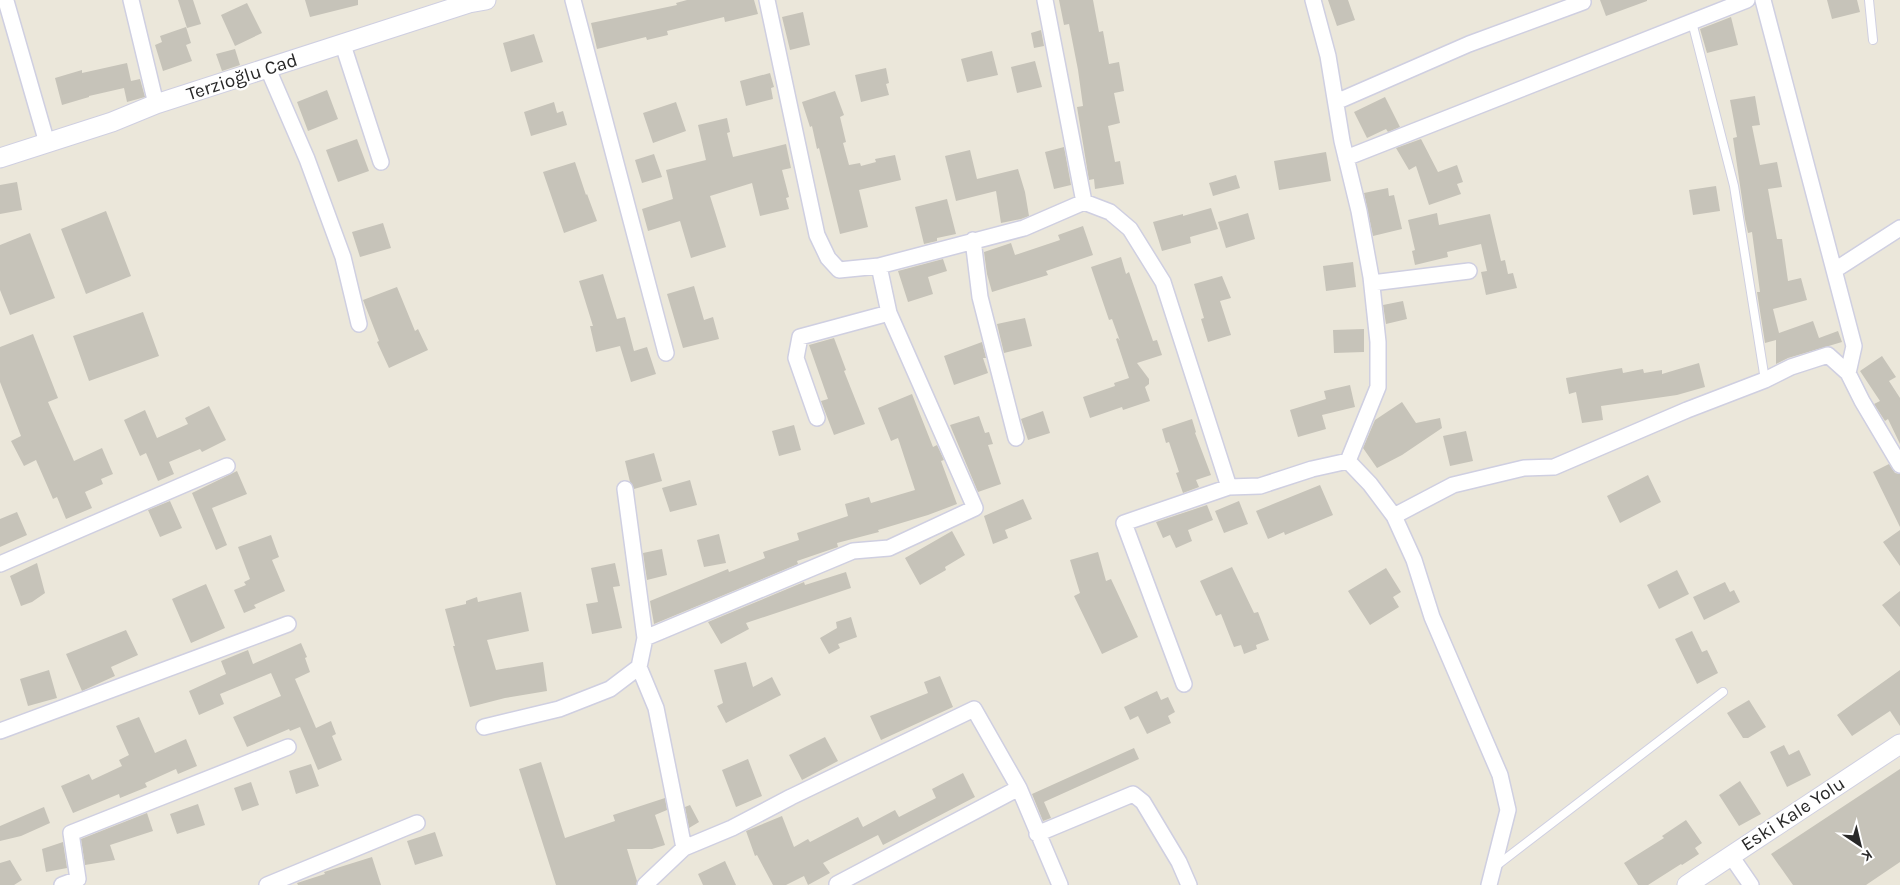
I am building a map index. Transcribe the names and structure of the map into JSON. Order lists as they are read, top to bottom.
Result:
{
  "streets": {
    "street": ["Terzioğlu Cad", "Eski Kale Yolu"]
  },
  "north": "bottom right"
}
